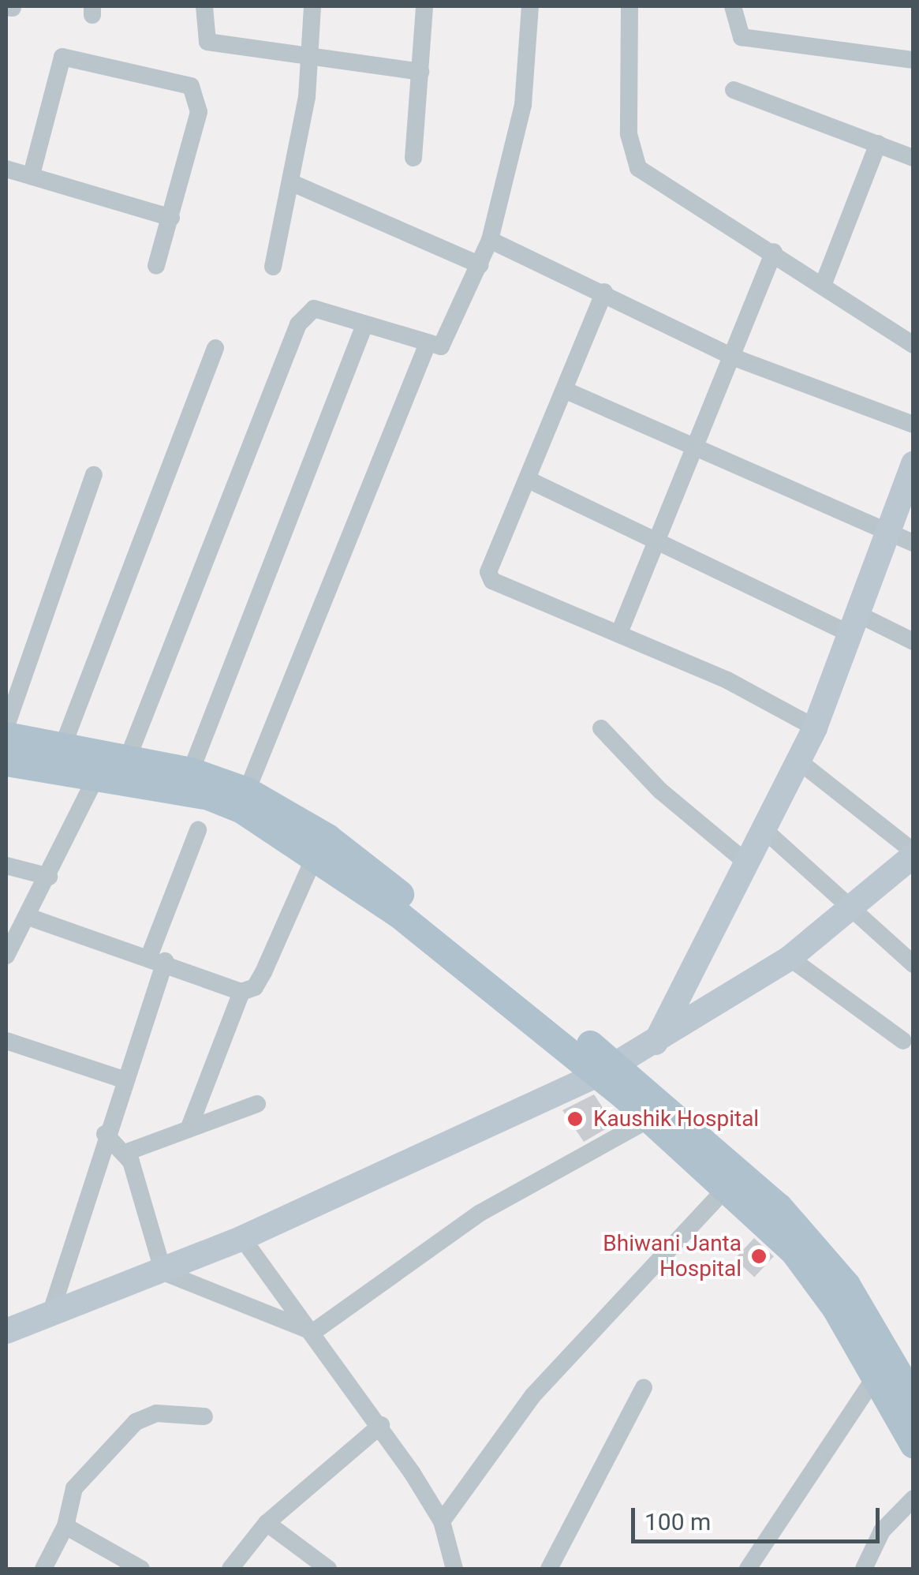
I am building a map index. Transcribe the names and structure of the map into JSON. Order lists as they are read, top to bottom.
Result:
{
  "places": ["Kaushik Hospital", "Bhiwani Janta Hospital"],
  "scale_bar": "100 m"
}
